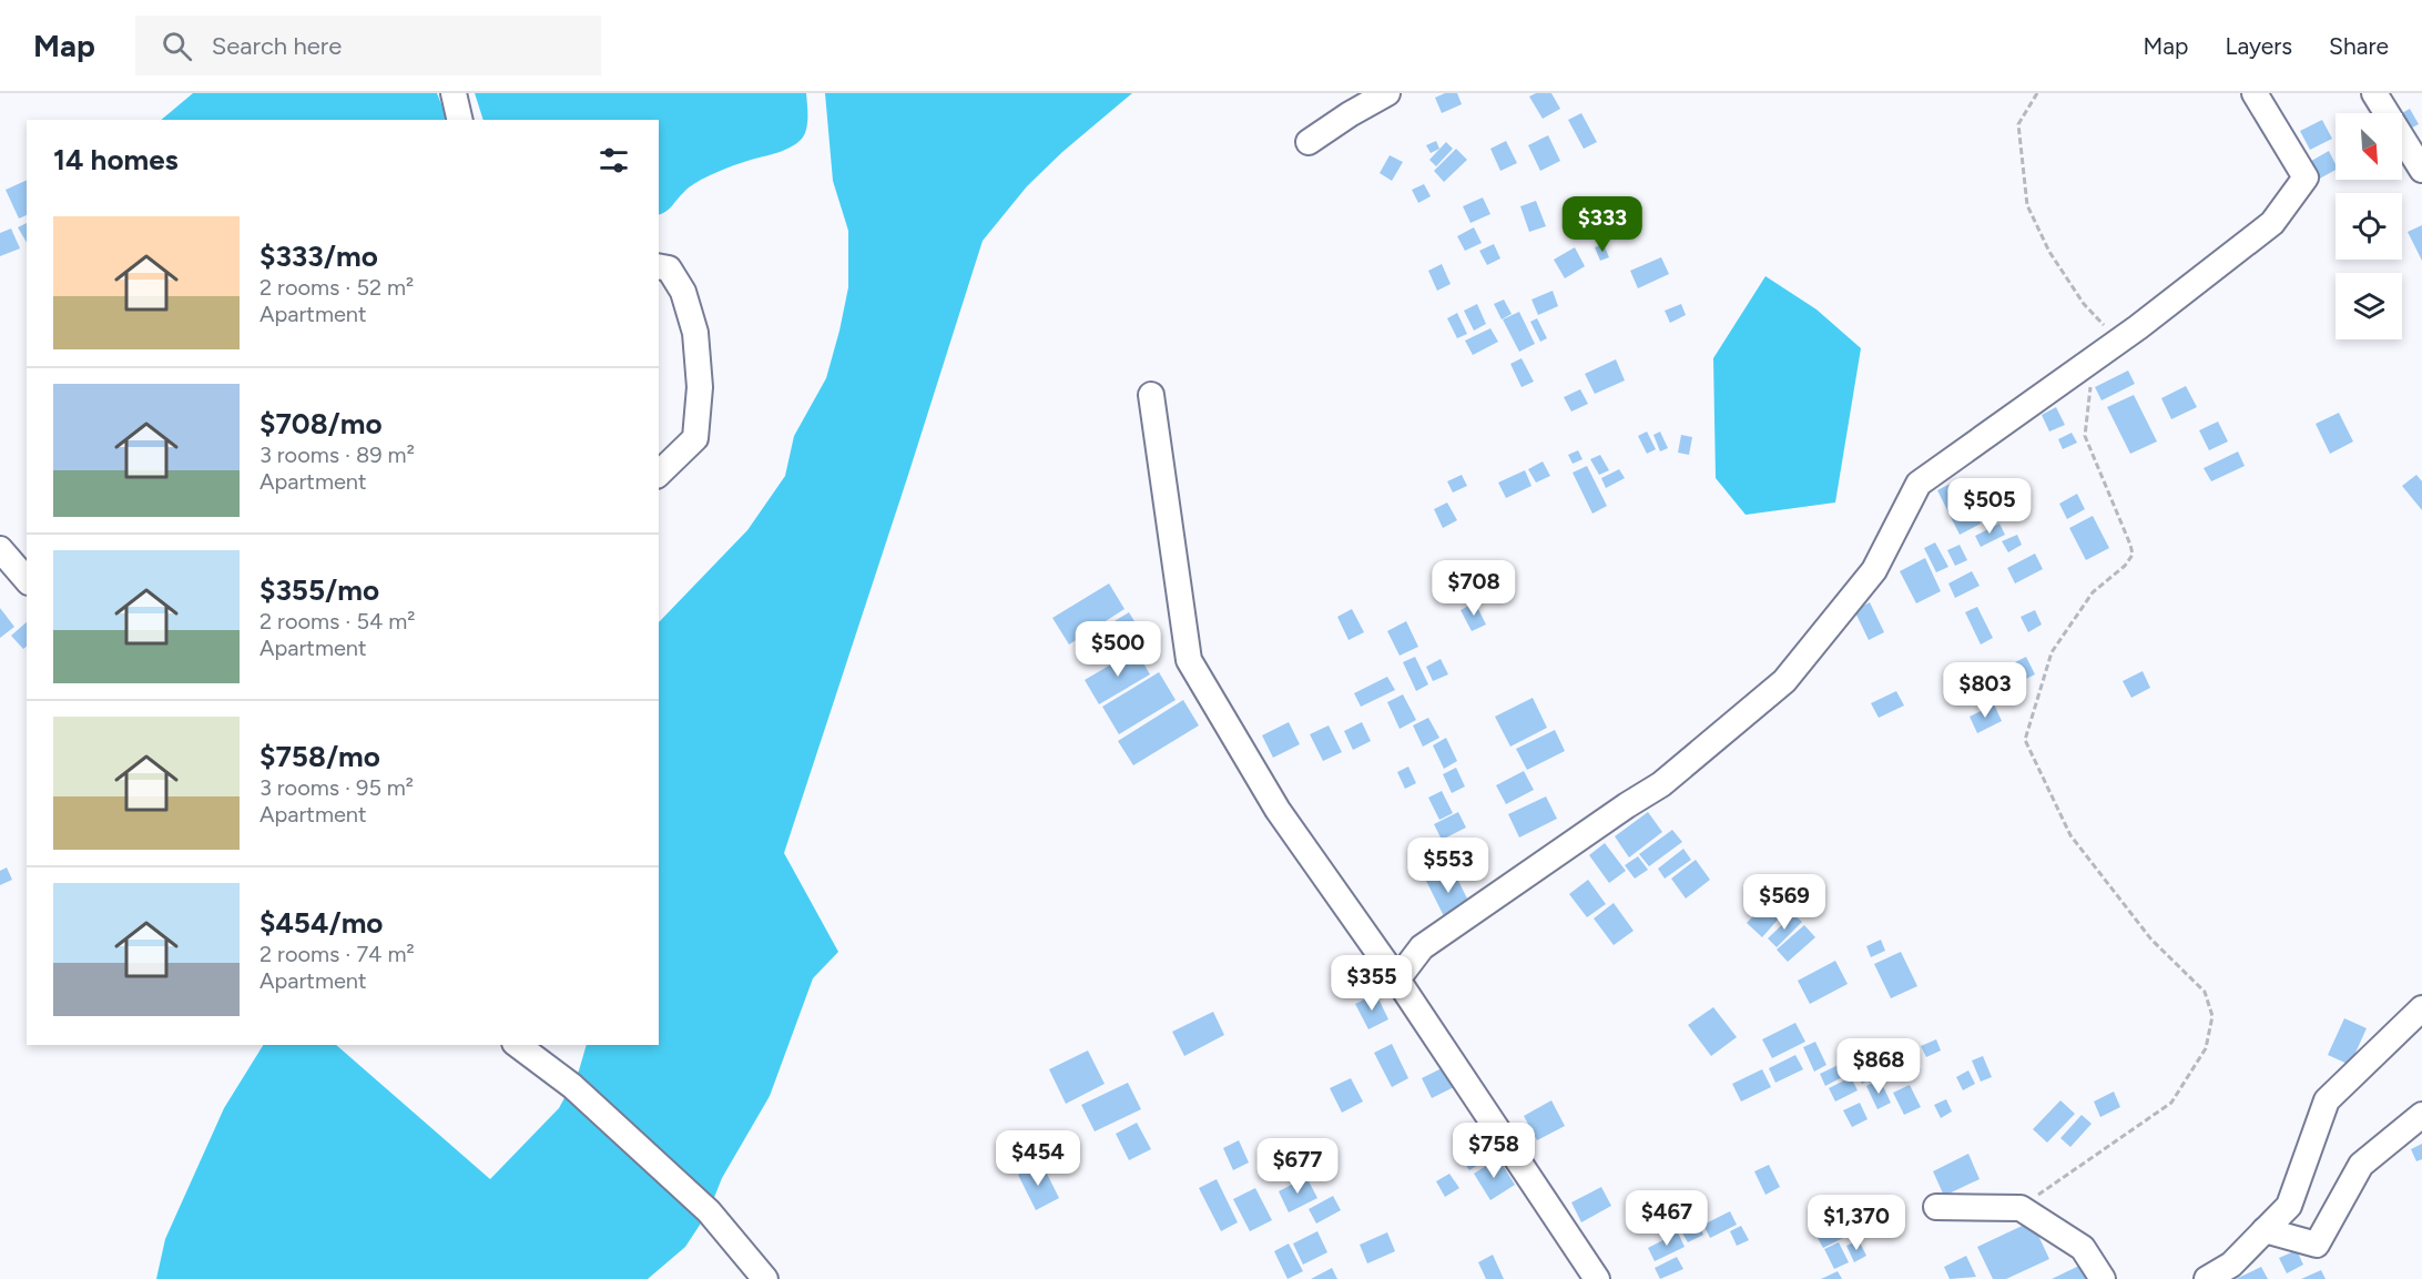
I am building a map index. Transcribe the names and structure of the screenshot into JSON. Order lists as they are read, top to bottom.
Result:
{
  "north": "bottom right",
  "page": {
    "header": "Map",
    "search": "Search here",
    "nav": ["Map", "Layers", "Share"],
    "heading": "14 homes",
    "price": [
      "$333",
      "$505",
      "$708",
      "$500",
      "$803",
      "$553",
      "$569",
      "$355",
      "$868",
      "$758",
      "$454",
      "$677",
      "$467",
      "$1,370"
    ],
    "list": [
      {
        "name": "$333/mo",
        "note": "2 rooms · 52 m² · Apartment"
      },
      {
        "name": "$708/mo",
        "note": "3 rooms · 89 m² · Apartment"
      },
      {
        "name": "$355/mo",
        "note": "2 rooms · 54 m² · Apartment"
      },
      {
        "name": "$758/mo",
        "note": "3 rooms · 95 m² · Apartment"
      },
      {
        "name": "$454/mo",
        "note": "2 rooms · 74 m² · Apartment"
      }
    ]
  }
}
